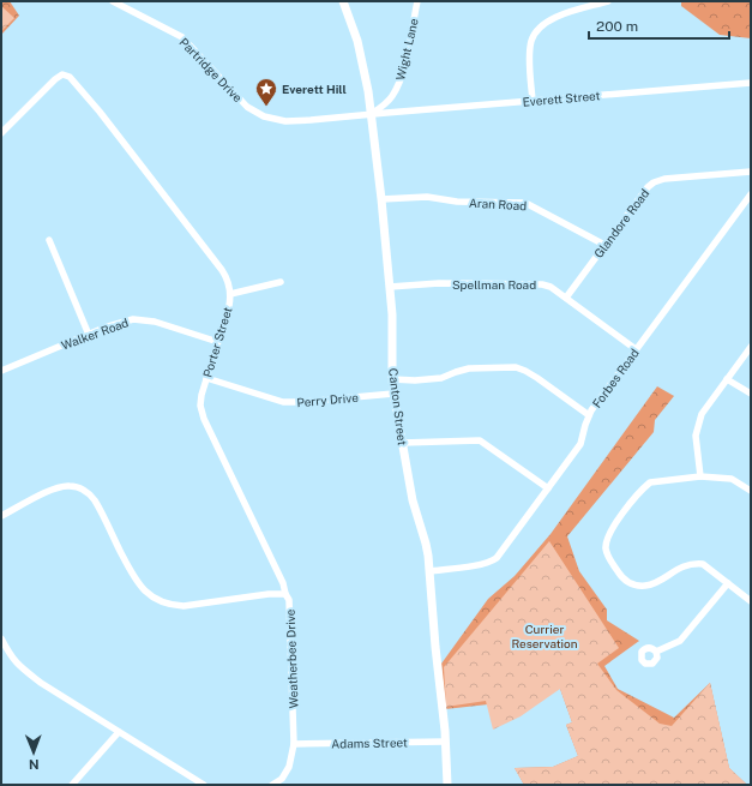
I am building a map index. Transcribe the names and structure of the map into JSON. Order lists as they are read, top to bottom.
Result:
{
  "streets": {
    "main road": ["Canton Street"],
    "street": [
      "Wight Lane",
      "Partridge Drive",
      "Everett Street",
      "Aran Road",
      "Glandore Road",
      "Spellman Road",
      "Walker Road",
      "Porter Street",
      "Forbes Road",
      "Perry Drive",
      "Weatherbee Drive",
      "Adams Street"
    ]
  },
  "crossings": [
    ["Wight Lane", "Partridge Drive"],
    ["Wight Lane", "Everett Street"],
    ["Wight Lane", "Canton Street"],
    ["Partridge Drive", "Everett Street"],
    ["Partridge Drive", "Canton Street"],
    ["Everett Street", "Canton Street"],
    ["Aran Road", "Glandore Road"],
    ["Aran Road", "Canton Street"],
    ["Glandore Road", "Spellman Road"],
    ["Spellman Road", "Forbes Road"],
    ["Spellman Road", "Canton Street"],
    ["Walker Road", "Porter Street"],
    ["Porter Street", "Perry Drive"],
    ["Porter Street", "Weatherbee Drive"],
    ["Forbes Road", "Canton Street"],
    ["Perry Drive", "Canton Street"],
    ["Canton Street", "Adams Street"],
    ["Weatherbee Drive", "Adams Street"]
  ],
  "parks": ["Currier Reservation"],
  "places": {
    "place": ["Everett Hill"]
  },
  "scale_bar": "200 m",
  "north": "bottom"
}
